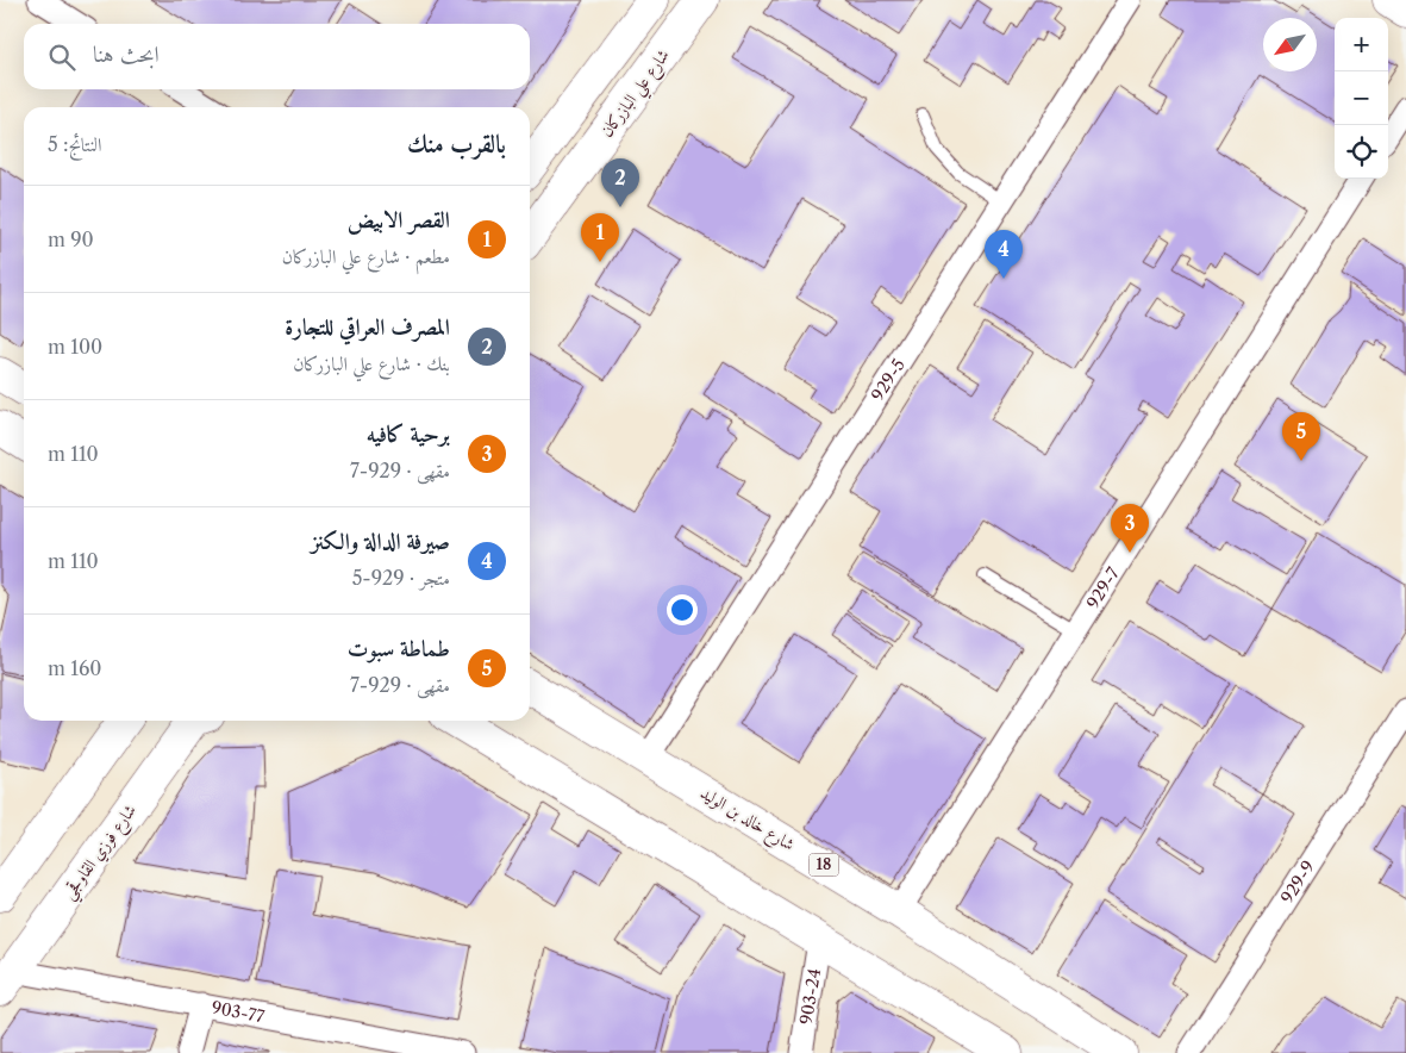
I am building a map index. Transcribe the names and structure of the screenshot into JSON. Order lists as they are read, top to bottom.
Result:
{
  "streets": {
    "main road": [
      "شارع علي البازركان",
      "شارع خالد بن الوليد",
      "شارع فوزي القاوقجي",
      "18"
    ],
    "street": [
      "929-5",
      "929-7",
      "929-9",
      "903-24",
      "903-77"
    ]
  },
  "crossings": [
    ["929-5", "شارع خالد بن الوليد"],
    ["929-7", "شارع خالد بن الوليد"],
    ["شارع فوزي القاوقجي", "903-77"]
  ],
  "north": "bottom left",
  "page": {
    "map_buttons": ["+", "−"],
    "search": "ابحث هنا",
    "heading": ["بالقرب منك", "النتائج: 5"],
    "pins": [
      "2",
      "1",
      "4",
      "5",
      "3"
    ],
    "list": [
      {
        "mark": "1",
        "name": "القصر الابيض",
        "note": "مطعم · شارع علي البازركان",
        "value": "90 m"
      },
      {
        "mark": "2",
        "name": "المصرف العراقي للتجارة",
        "note": "بنك · شارع علي البازركان",
        "value": "100 m"
      },
      {
        "mark": "3",
        "name": "برحية كافيه",
        "note": "مقهى · 929-7",
        "value": "110 m"
      },
      {
        "mark": "4",
        "name": "صيرفة الدالة والكنز",
        "note": "متجر · 929-5",
        "value": "110 m"
      },
      {
        "mark": "5",
        "name": "طماطة سبوت",
        "note": "مقهى · 929-7",
        "value": "160 m"
      }
    ]
  }
}
